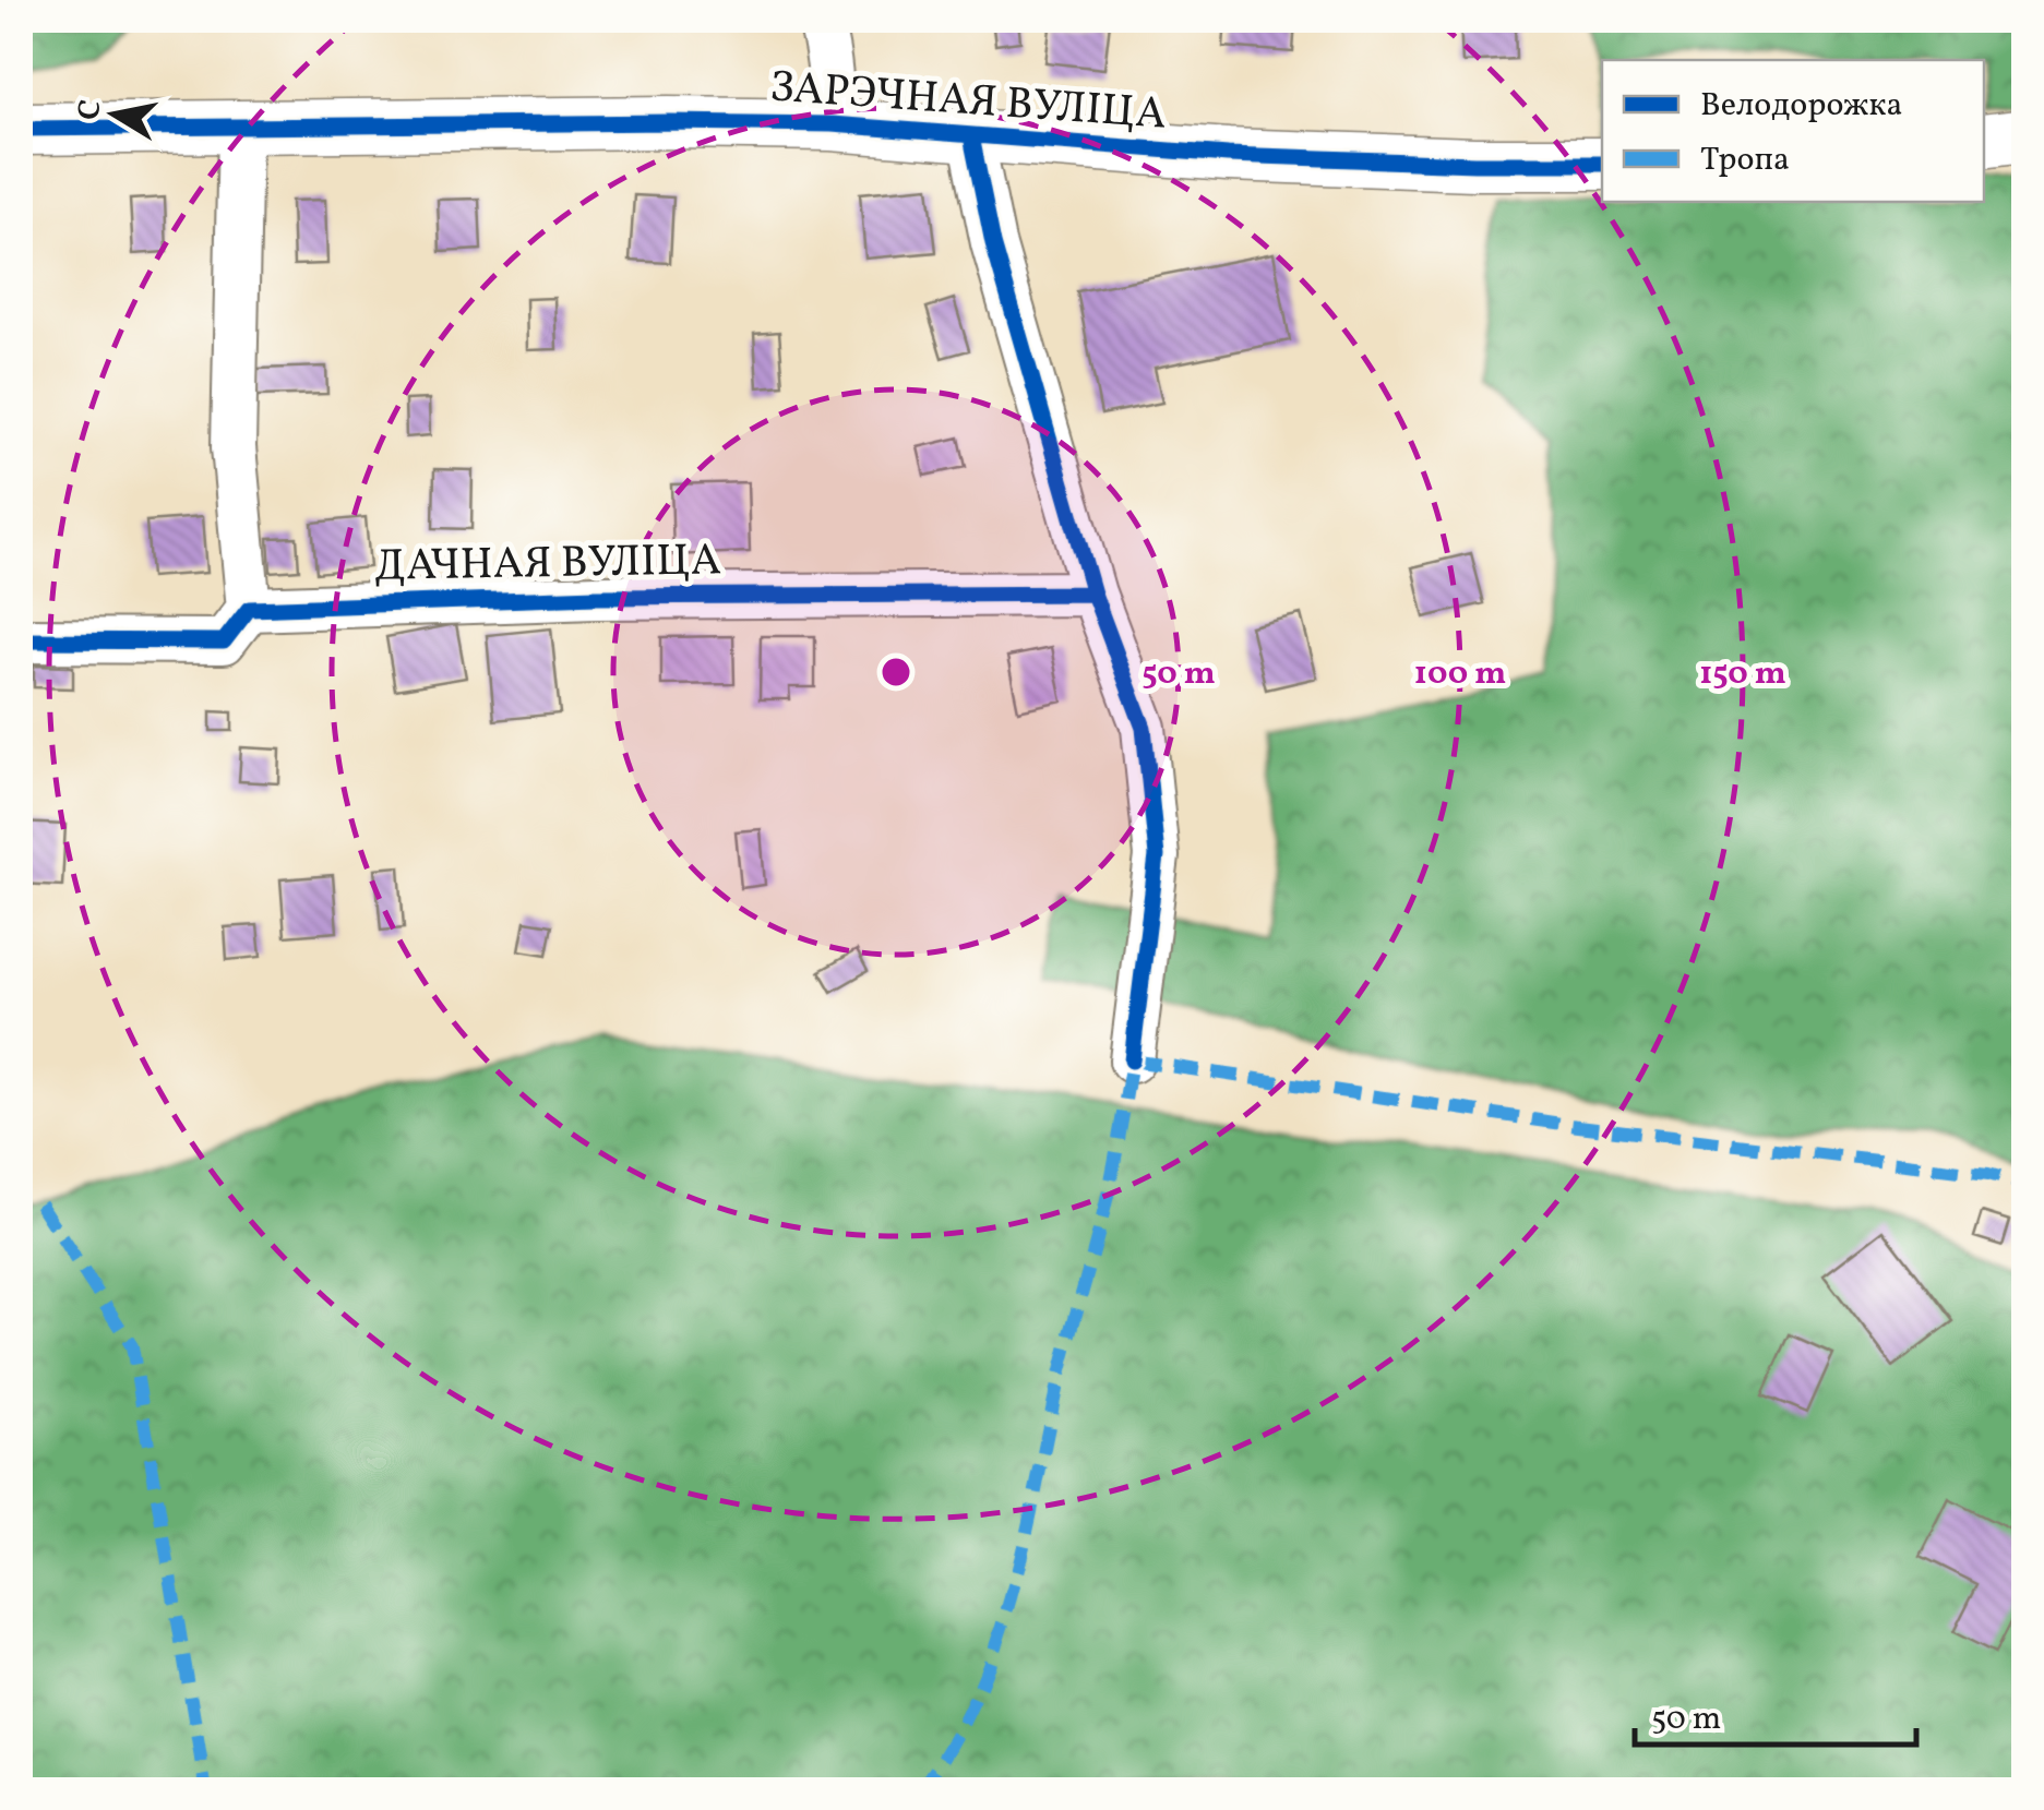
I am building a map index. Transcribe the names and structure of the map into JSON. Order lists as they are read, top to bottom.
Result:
{
  "streets": {
    "street": ["ЗАРЭЧНАЯ ВУЛІЦА", "ДАЧНАЯ ВУЛІЦА"]
  },
  "legend": ["Велодорожка", "Тропа"],
  "scale_bar": "50 m",
  "north": "left",
  "rings": ["50 m", "100 m", "150 m"]
}
